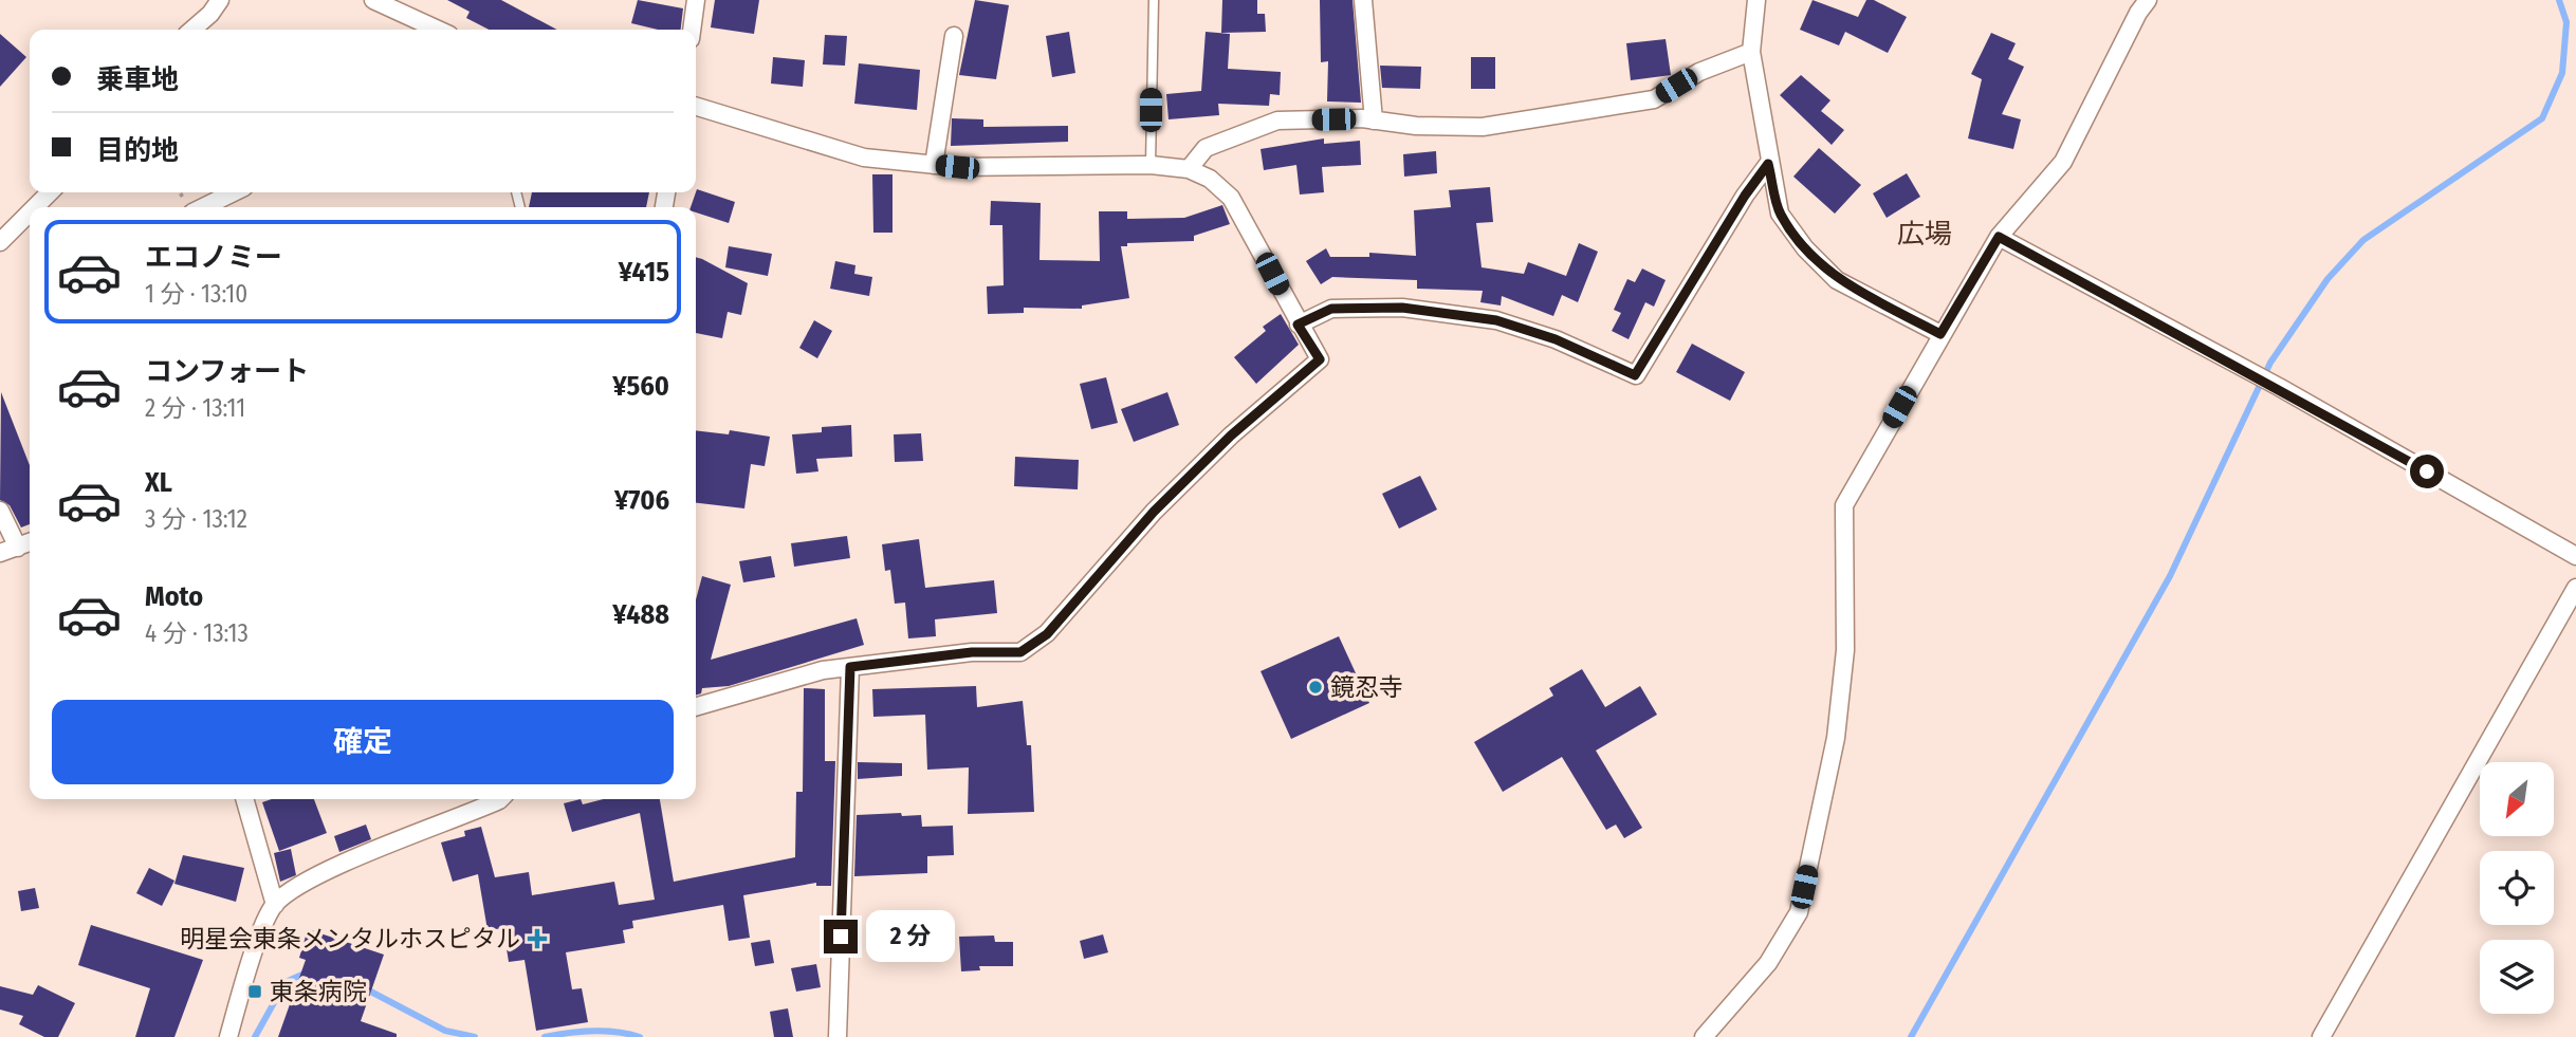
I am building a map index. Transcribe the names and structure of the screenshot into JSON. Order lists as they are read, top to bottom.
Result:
{
  "districts": ["広場"],
  "places": {
    "other": ["鏡忍寺"],
    "health": ["明星会東条メンタルホスピタル"],
    "transit": ["東条病院"]
  },
  "north": "bottom left",
  "page": {
    "banner": ["乗車地", "目的地"],
    "list": [
      {
        "name": "エコノミー",
        "note": "1 分 · 13:10",
        "value": "¥415"
      },
      {
        "name": "コンフォート",
        "note": "2 分 · 13:11",
        "value": "¥560"
      },
      {
        "name": "XL",
        "note": "3 分 · 13:12",
        "value": "¥706"
      },
      {
        "name": "Moto",
        "note": "4 分 · 13:13",
        "value": "¥488"
      }
    ],
    "buttons": "確定",
    "bubble": "2 分"
  }
}
